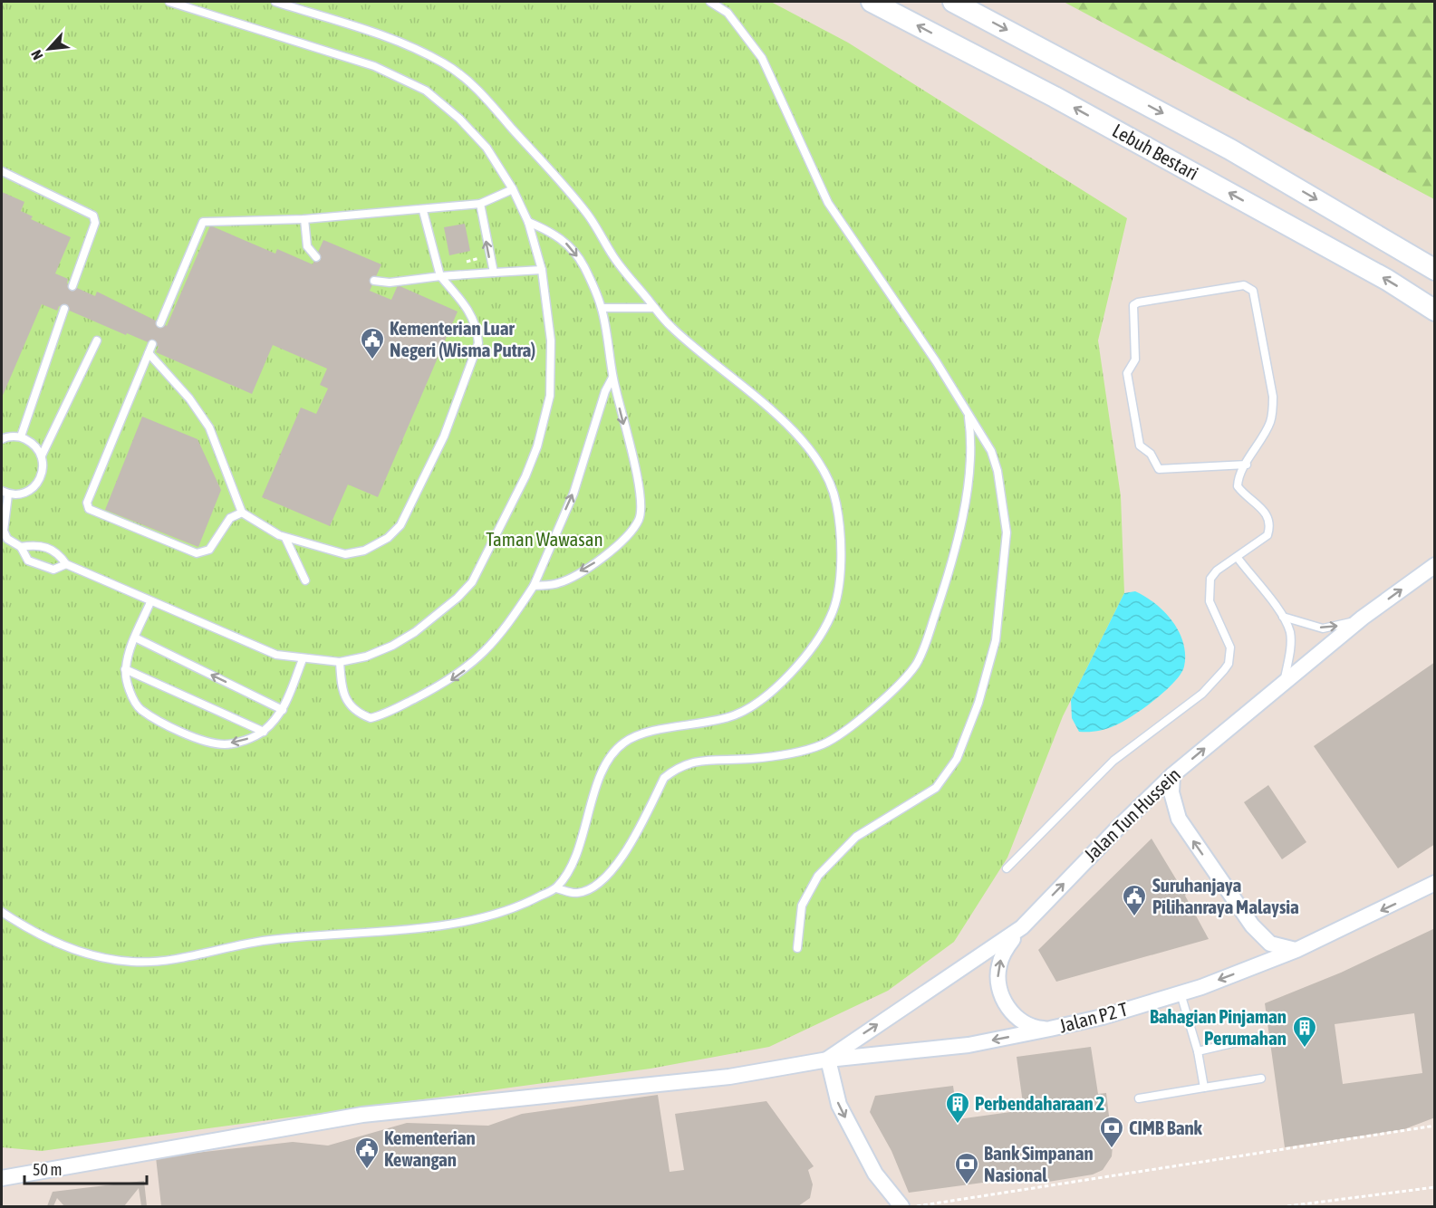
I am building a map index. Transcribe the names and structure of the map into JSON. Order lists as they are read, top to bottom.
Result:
{
  "streets": {
    "main road": ["Lebuh Bestari"],
    "street": ["Jalan Tun Hussein", "Jalan P2 T"]
  },
  "crossings": [
    ["Jalan Tun Hussein", "Jalan P2 T"]
  ],
  "one_way": ["Jalan Tun Hussein"],
  "parks": ["Taman Wawasan"],
  "places": {
    "public building": ["Kementerian Luar Negeri (Wisma Putra)", "Suruhanjaya Pilihanraya Malaysia", "Kementerian Kewangan"],
    "building": ["Bahagian Pinjaman Perumahan", "Perbendaharaan 2"],
    "bank": ["CIMB Bank", "Bank Simpanan Nasional"]
  },
  "scale_bar": "50 m",
  "north": "bottom left"
}
